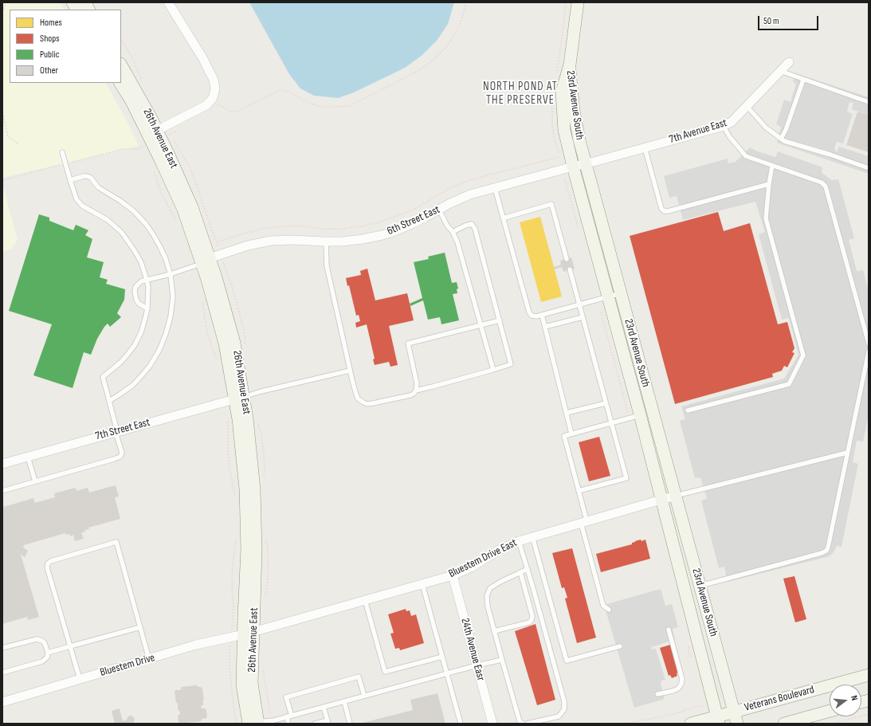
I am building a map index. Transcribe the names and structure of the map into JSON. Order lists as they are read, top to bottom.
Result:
{
  "streets": {
    "street": [
      "23rd Avenue South",
      "7th Avenue East",
      "26th Avenue East",
      "6th Street East",
      "7th Street East",
      "Bluestem Drive East",
      "24th Avenue Easr",
      "Bluestem Drive",
      "Veterans Boulevard"
    ]
  },
  "crossings": [
    ["23rd Avenue South", "7th Avenue East"],
    ["23rd Avenue South", "6th Street East"],
    ["23rd Avenue South", "Bluestem Drive East"],
    ["23rd Avenue South", "Veterans Boulevard"],
    ["7th Avenue East", "6th Street East"],
    ["26th Avenue East", "6th Street East"],
    ["26th Avenue East", "7th Street East"],
    ["26th Avenue East", "Bluestem Drive East"],
    ["26th Avenue East", "Bluestem Drive"],
    ["Bluestem Drive East", "24th Avenue Easr"],
    ["Bluestem Drive East", "Bluestem Drive"]
  ],
  "districts": ["NORTH POND AT THE PRESERVE"],
  "legend": [
    "Homes",
    "Shops",
    "Public",
    "Other"
  ],
  "scale_bar": "50 m",
  "north": "right"
}
